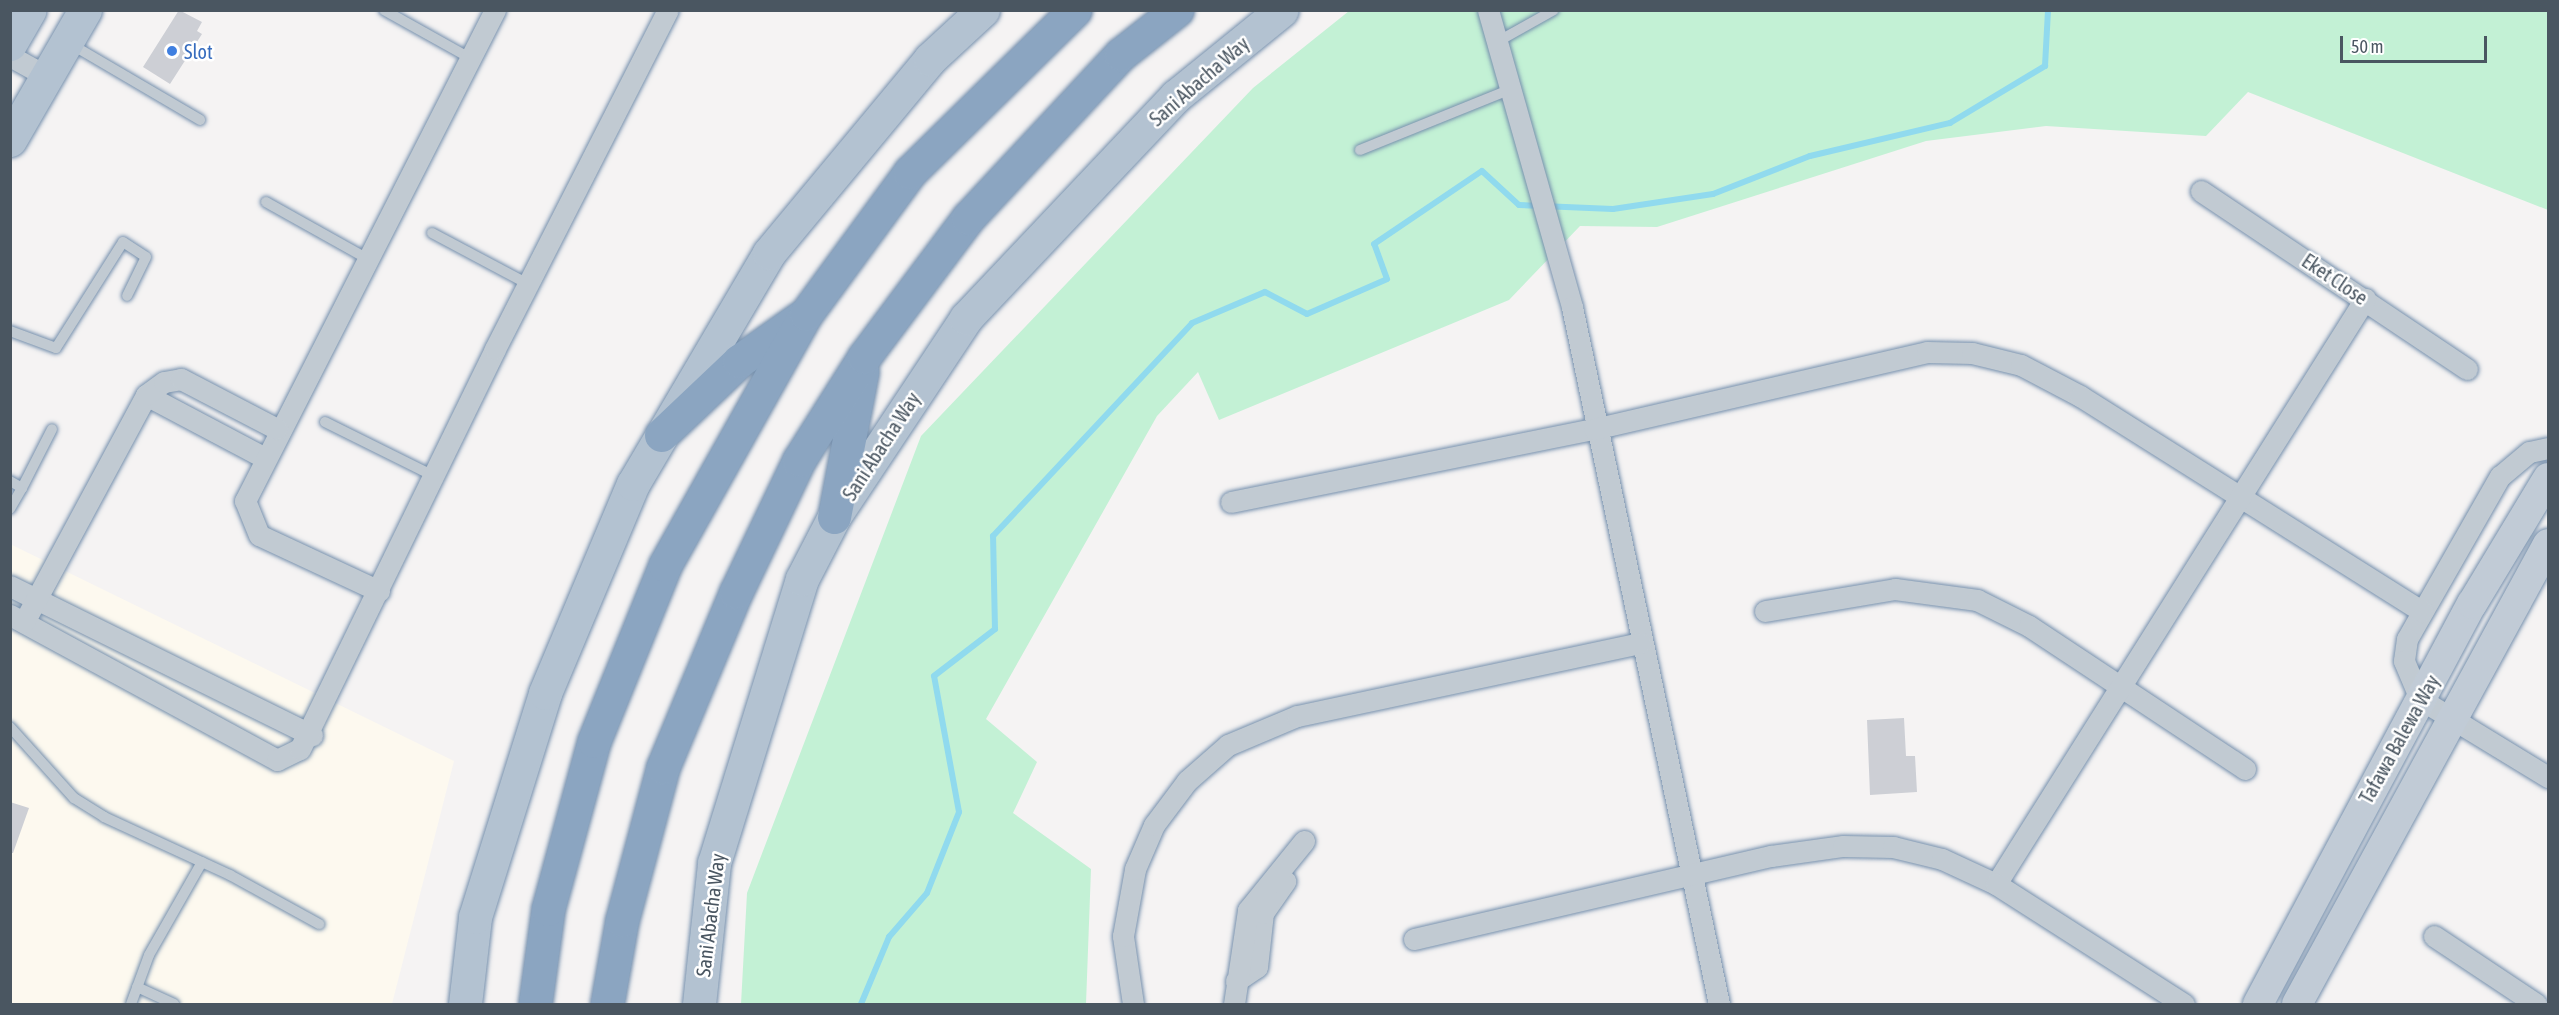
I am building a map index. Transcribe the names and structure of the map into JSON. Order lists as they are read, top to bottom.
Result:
{
  "streets": {
    "main road": ["Sani Abacha Way", "Tafawa Balewa Way"],
    "street": ["Eket Close"]
  },
  "places": ["Slot"],
  "scale_bar": "50 m"
}
